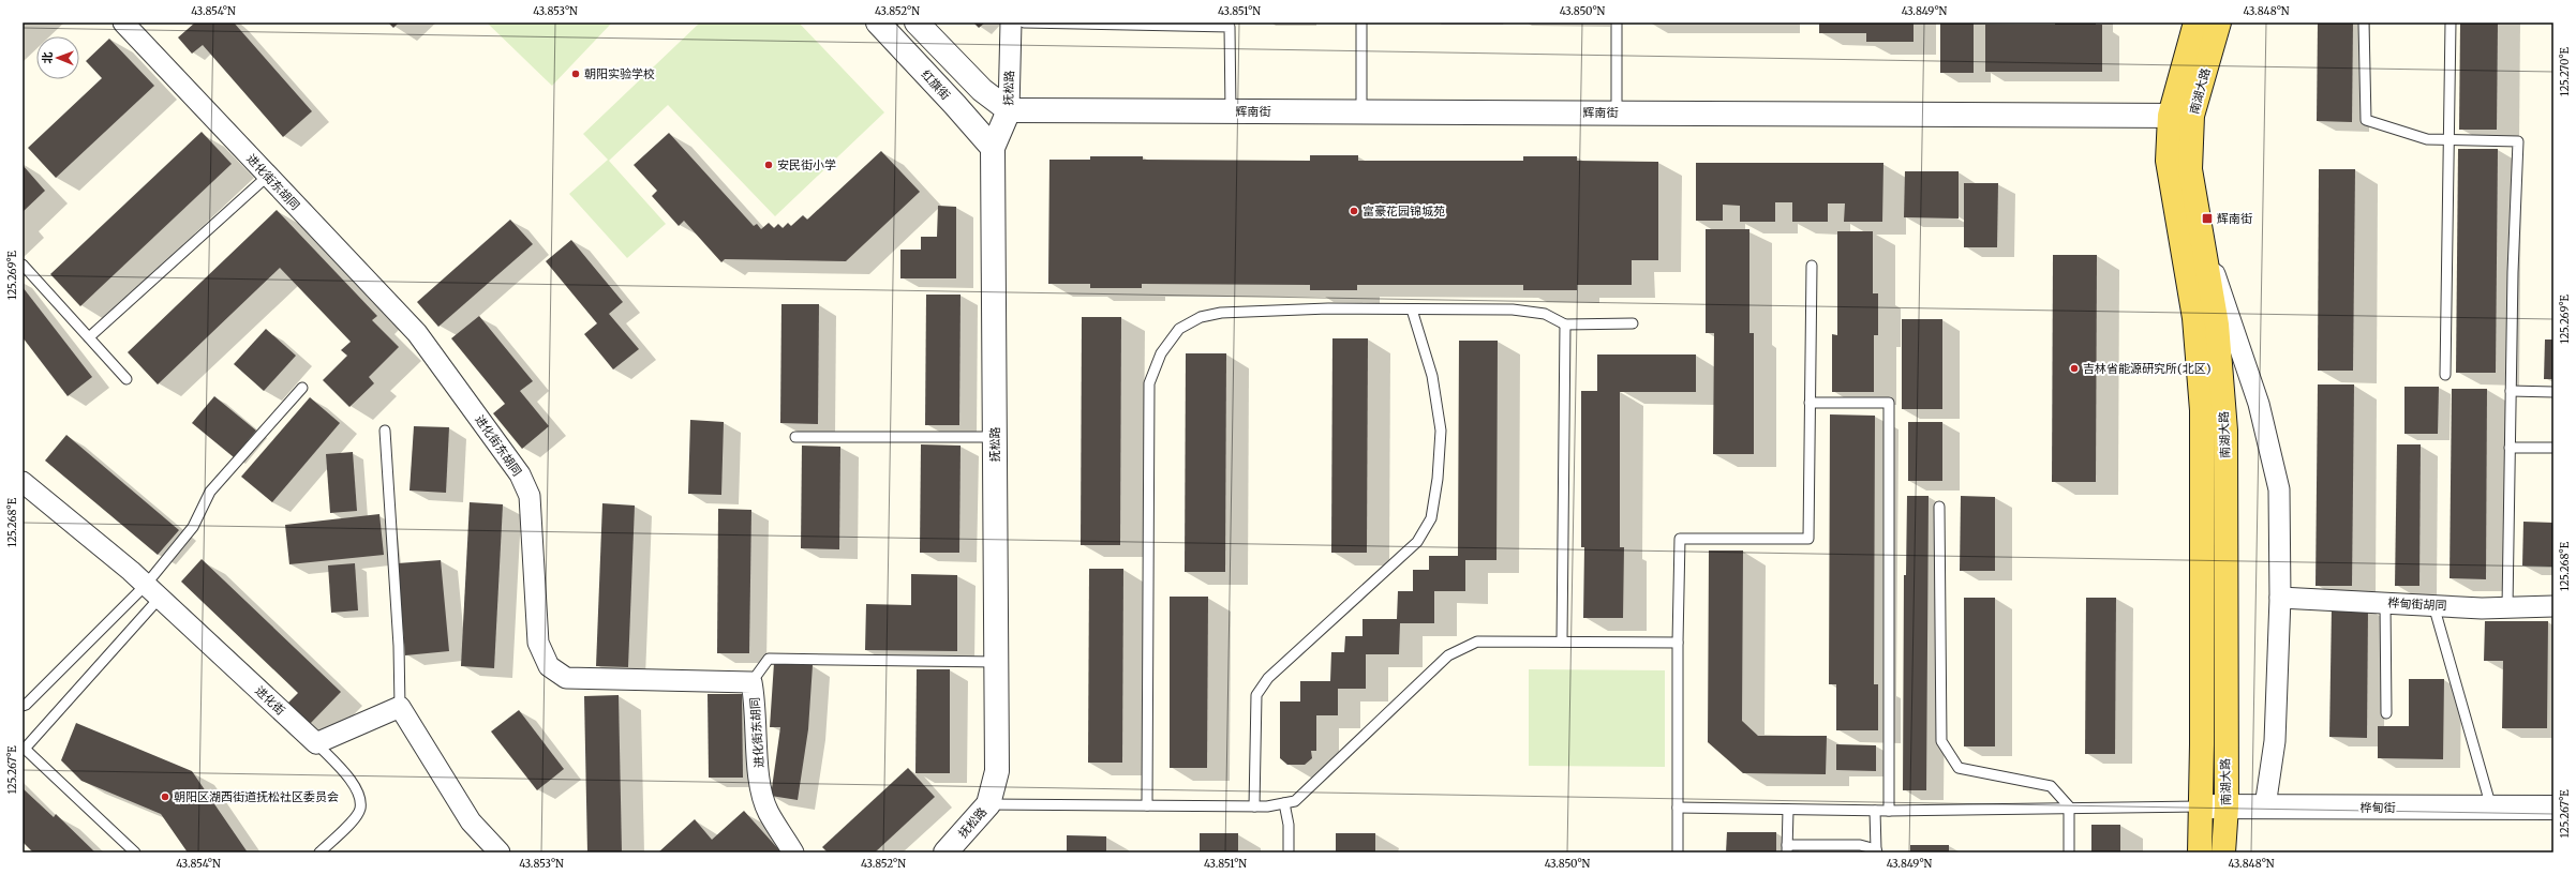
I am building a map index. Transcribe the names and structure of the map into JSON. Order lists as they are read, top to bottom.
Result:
{
  "streets": {
    "main road": ["南湖大路"],
    "street": [
      "红旗街",
      "抚松路",
      "辉南街",
      "进化街东胡同",
      "桦甸街胡同",
      "进化街",
      "桦甸街"
    ]
  },
  "crossings": [
    ["红旗街", "抚松路"],
    ["抚松路", "辉南街"],
    ["南湖大路", "辉南街"],
    ["南湖大路", "桦甸街"]
  ],
  "places": {
    "other": [
      "朝阳实验学校",
      "安民街小学",
      "富豪花园锦城苑",
      "吉林省能源研究所(北区)",
      "朝阳区湖西街道抚松社区委员会"
    ],
    "transit": ["辉南街"]
  },
  "north": "left",
  "coordinates": [
    "43.854°N",
    "43.853°N",
    "43.852°N",
    "43.851°N",
    "43.850°N",
    "43.849°N",
    "43.848°N",
    "125.270°E",
    "125.269°E",
    "125.268°E",
    "125.267°E"
  ]
}
